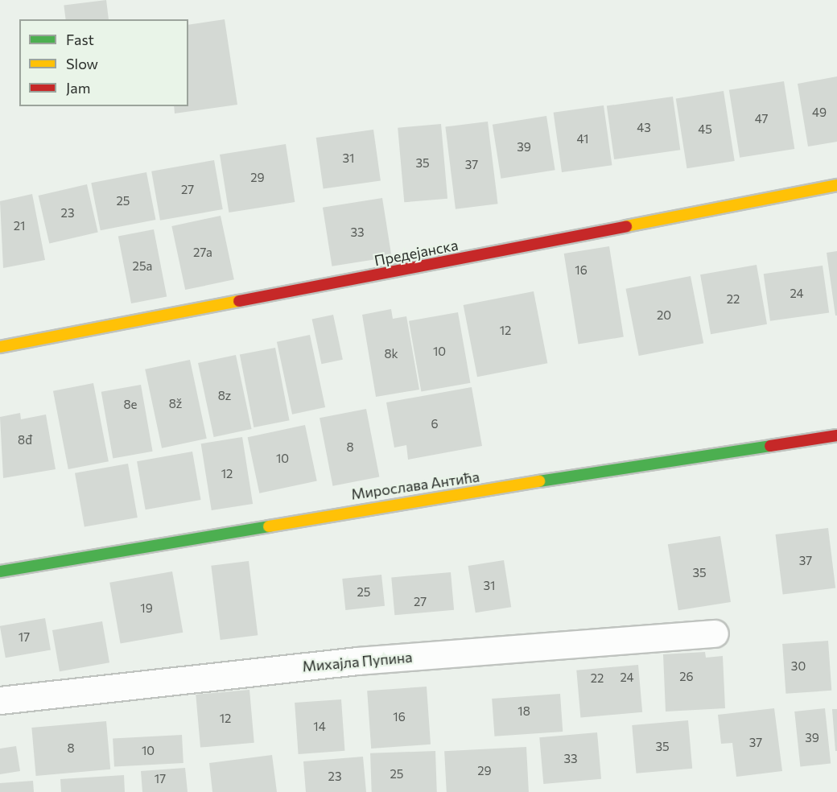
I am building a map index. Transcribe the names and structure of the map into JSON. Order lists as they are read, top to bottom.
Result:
{
  "streets": {
    "street": ["Предејанска", "Мирослава Антића", "Михајла Пупина"]
  },
  "house_numbers": [
    "49",
    "47",
    "43",
    "45",
    "41",
    "39",
    "31",
    "35",
    "37",
    "29",
    "27",
    "25",
    "23",
    "21",
    "33",
    "27a",
    "25a",
    "16",
    "24",
    "22",
    "20",
    "12",
    "10",
    "8k",
    "8z",
    "8ž",
    "8e",
    "6",
    "8đ",
    "8",
    "10",
    "12",
    "37",
    "35",
    "31",
    "25",
    "27",
    "19",
    "17",
    "30",
    "26",
    "24",
    "22",
    "18",
    "16",
    "12",
    "14",
    "39",
    "37",
    "35",
    "8",
    "10",
    "33",
    "29",
    "25",
    "23",
    "17"
  ],
  "legend": ["Fast", "Slow", "Jam"]
}
